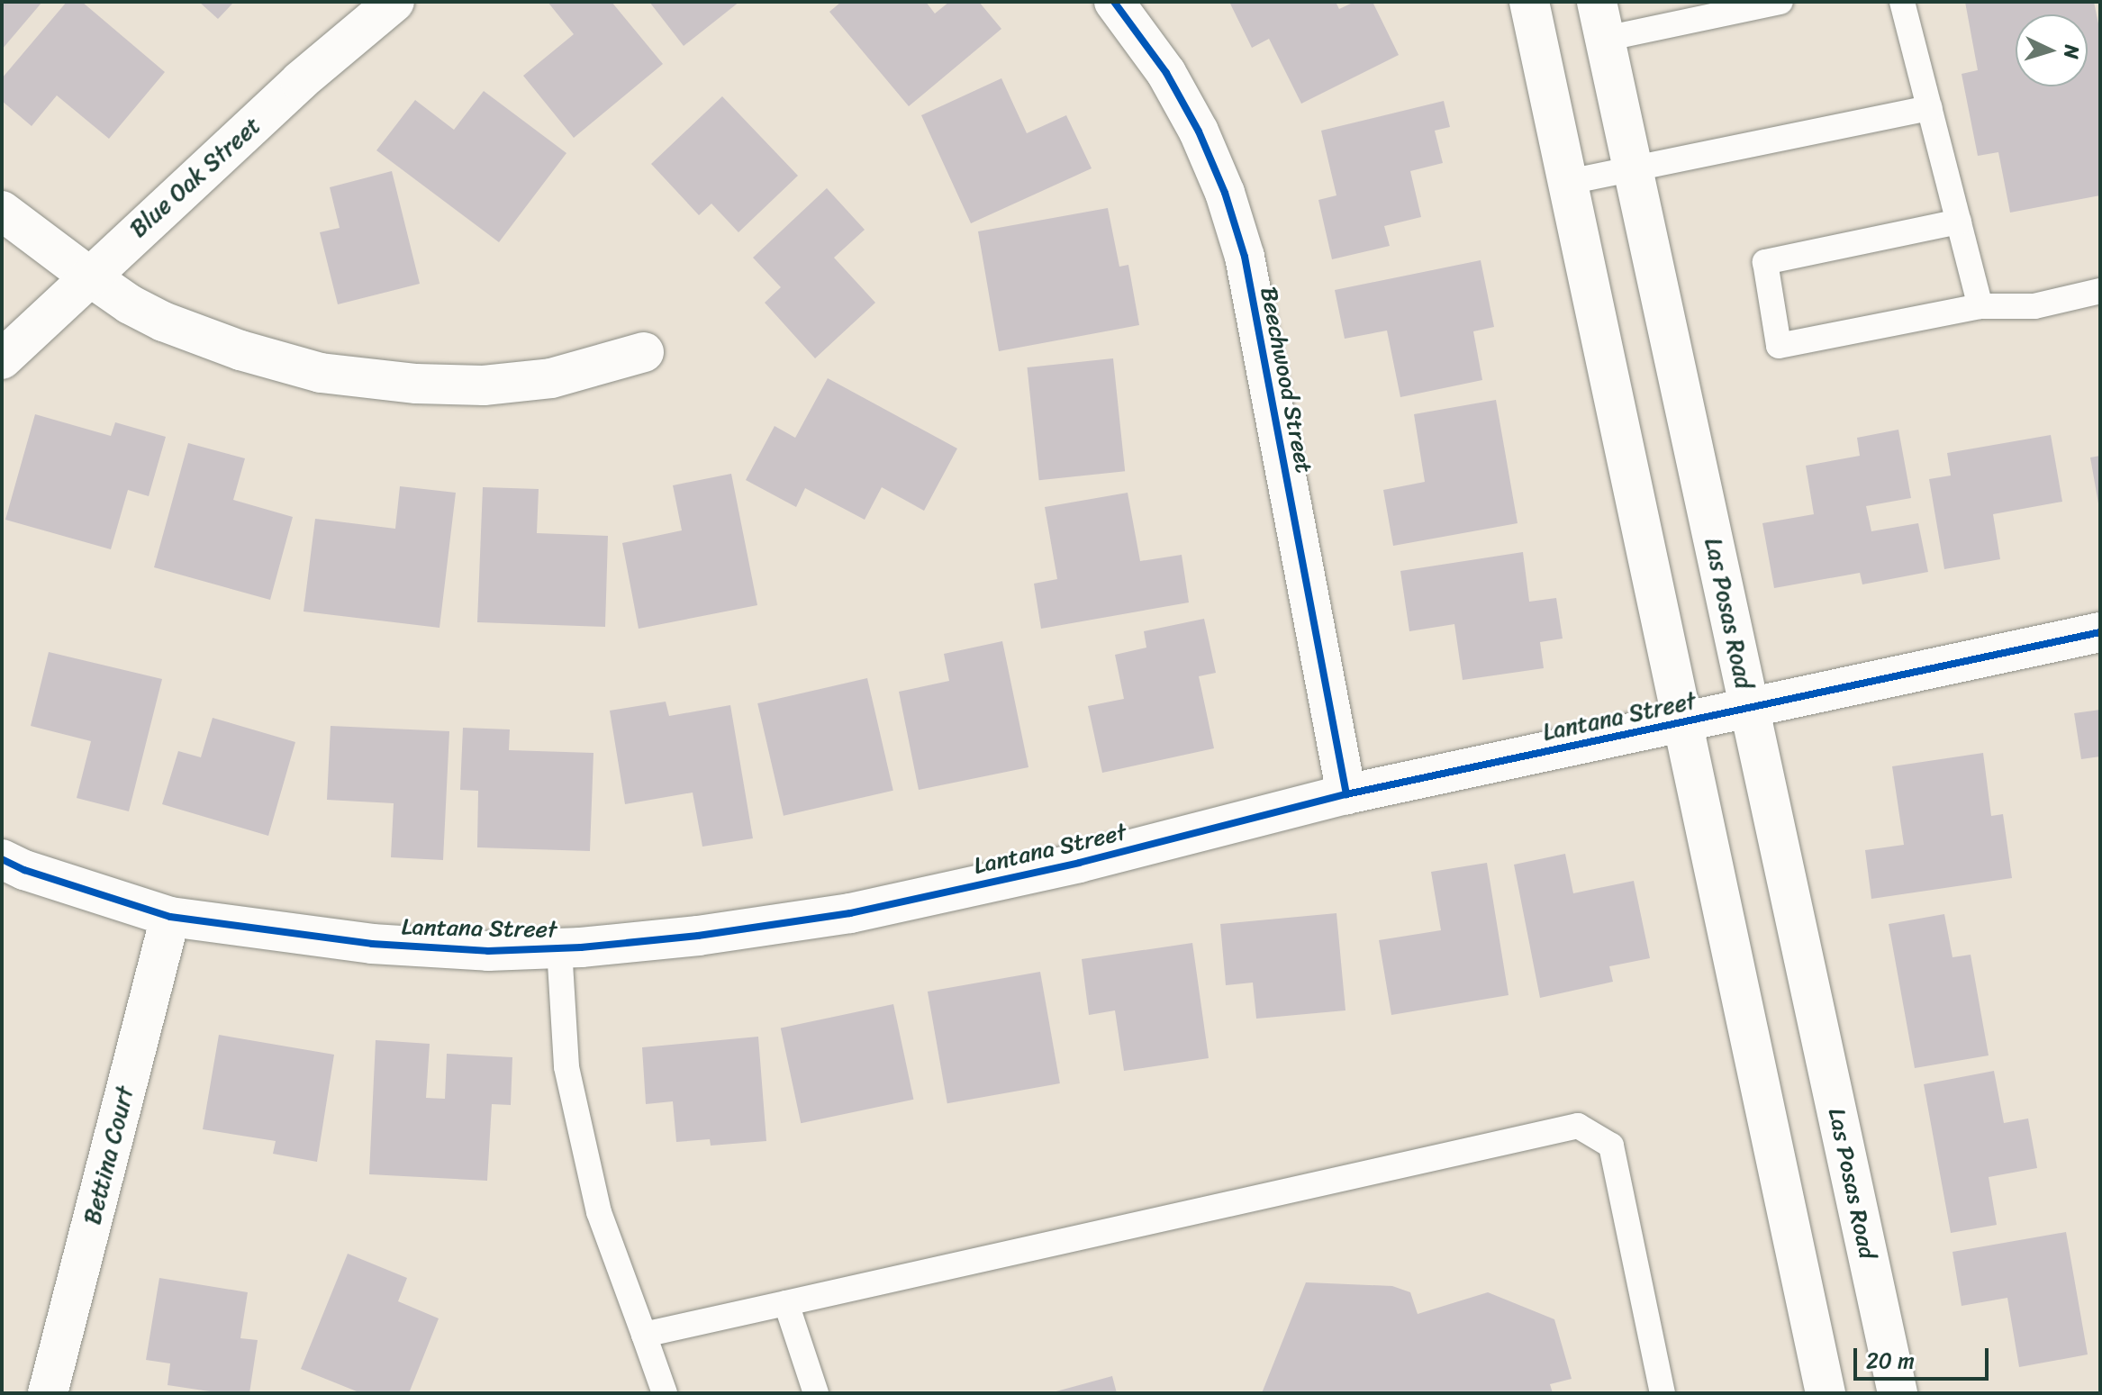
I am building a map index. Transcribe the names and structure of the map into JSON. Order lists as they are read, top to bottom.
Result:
{
  "streets": {
    "street": [
      "Blue Oak Street",
      "Beechwood Street",
      "Las Posas Road",
      "Lantana Street",
      "Bettina Court"
    ]
  },
  "crossings": [
    ["Beechwood Street", "Lantana Street"],
    ["Las Posas Road", "Lantana Street"],
    ["Lantana Street", "Bettina Court"]
  ],
  "scale_bar": "20 m",
  "north": "right"
}
